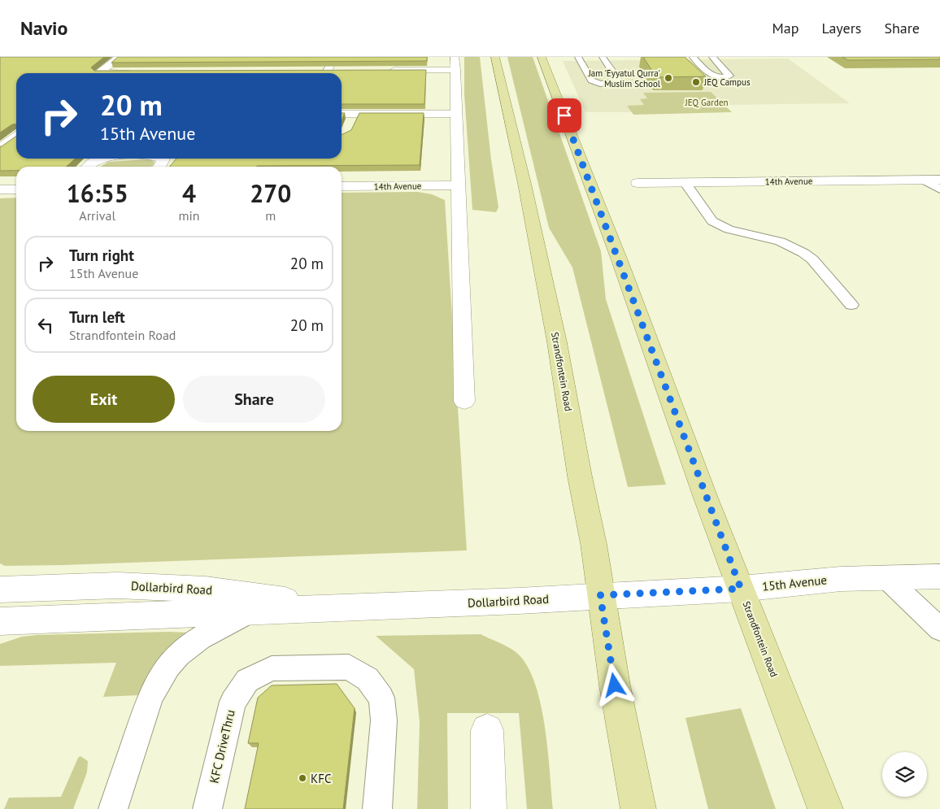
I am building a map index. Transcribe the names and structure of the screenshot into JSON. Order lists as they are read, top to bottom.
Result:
{
  "streets": {
    "main road": ["Strandfontein Road"],
    "street": ["14th Avenue", "15th Avenue", "Dollarbird Road"],
    "lane": ["KFC DriveThru"]
  },
  "crossings": [
    ["Strandfontein Road", "15th Avenue"],
    ["Strandfontein Road", "Dollarbird Road"],
    ["15th Avenue", "Dollarbird Road"]
  ],
  "parks": ["JEQ Garden"],
  "places": ["Jam 'Eyyatul Qurra' Muslim School", "JEQ Campus", "KFC"],
  "page": {
    "header": "Navio",
    "nav": ["Map", "Layers", "Share"],
    "turn": ["20 m", "15th Avenue"],
    "eta": [
      "16:55",
      "Arrival",
      "4",
      "min",
      "270",
      "m"
    ],
    "list": [
      {
        "name": "Turn right",
        "note": "15th Avenue",
        "value": "20 m"
      },
      {
        "name": "Turn left",
        "note": "Strandfontein Road",
        "value": "20 m"
      }
    ],
    "buttons": ["Exit", "Share"]
  }
}
